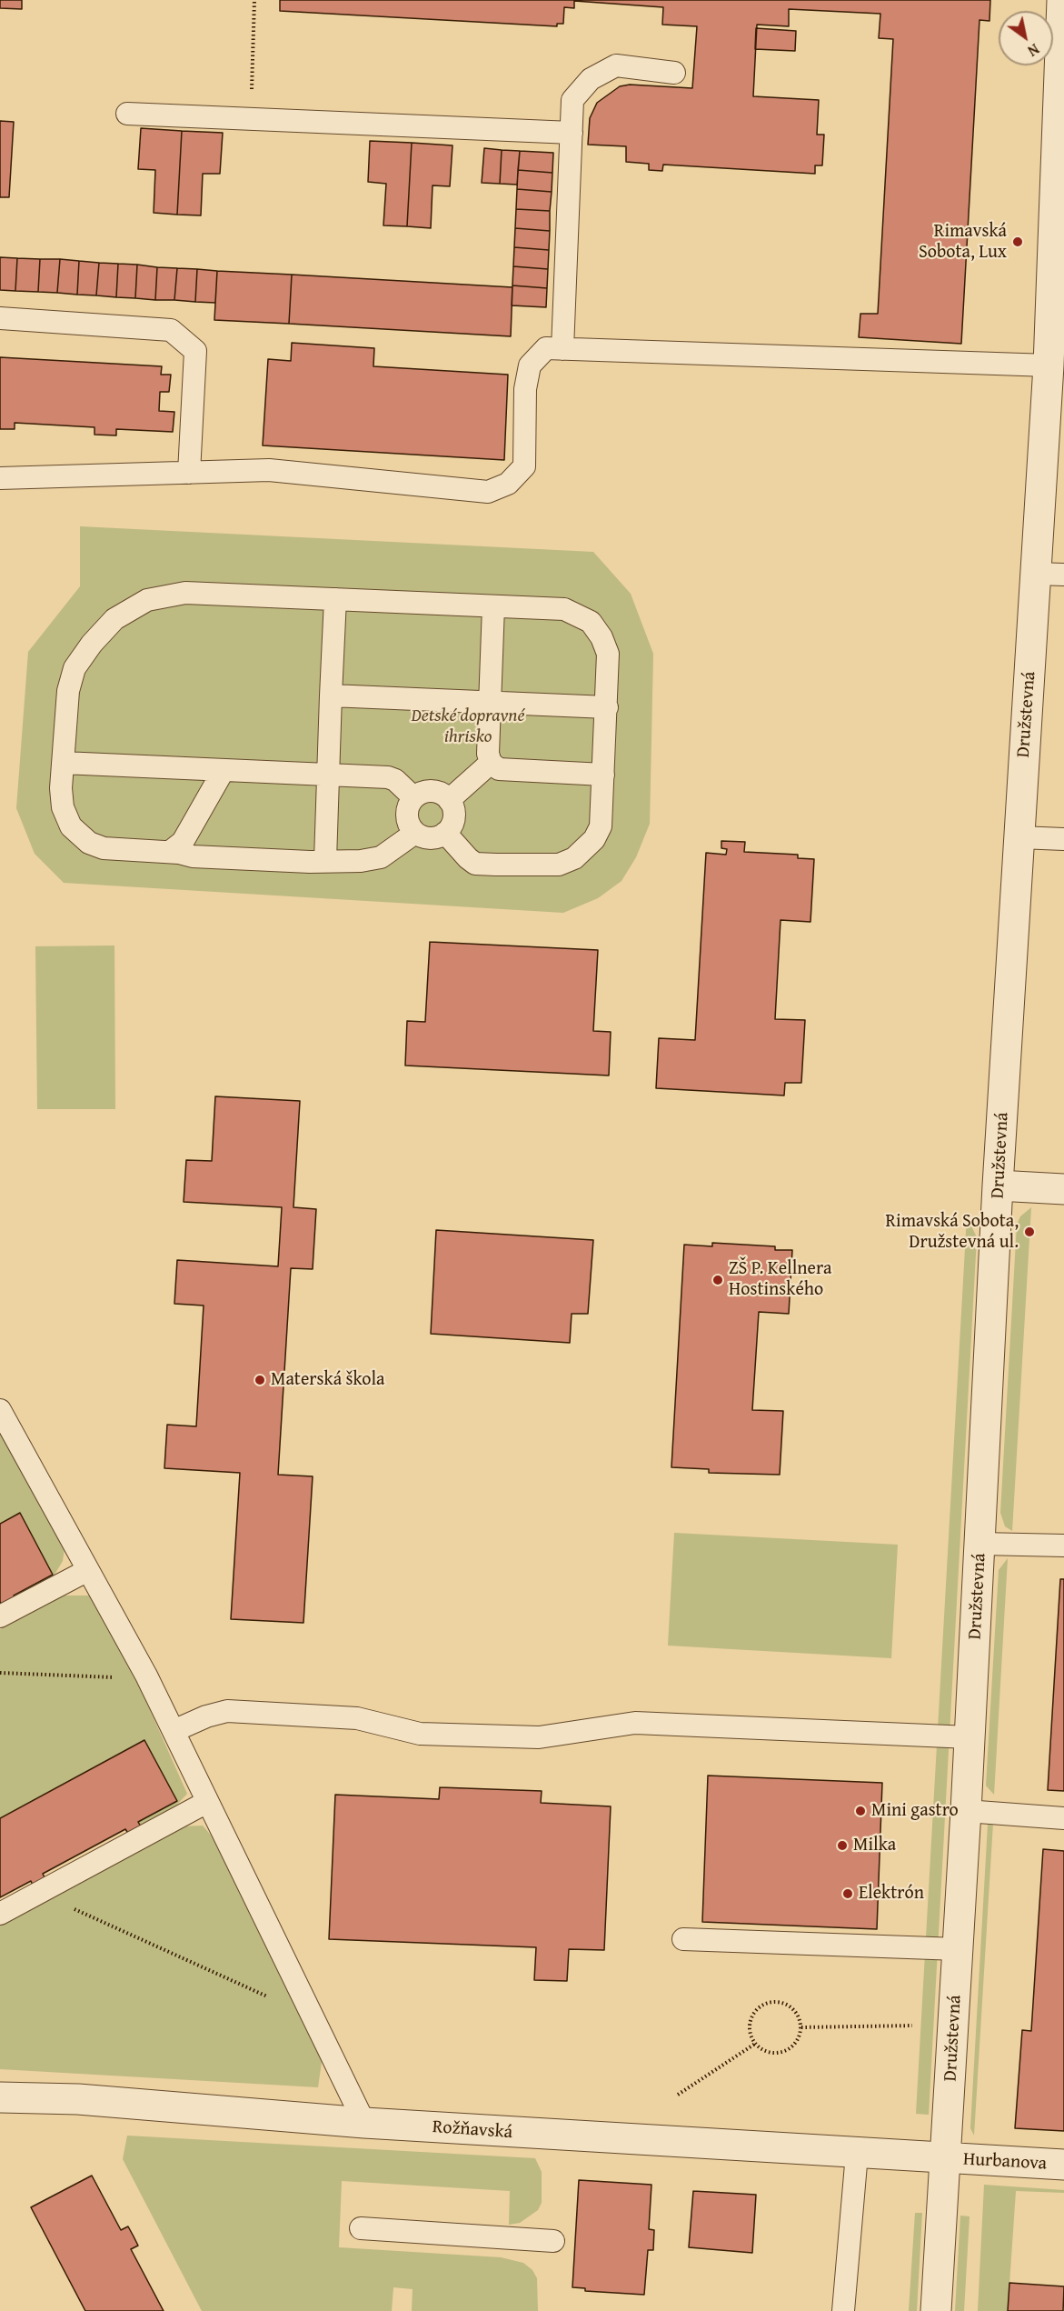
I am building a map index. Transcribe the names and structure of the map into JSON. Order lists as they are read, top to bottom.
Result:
{
  "streets": {
    "street": ["Družstevná", "Rožňavská", "Hurbanova"]
  },
  "crossings": [
    ["Družstevná", "Rožňavská"],
    ["Družstevná", "Hurbanova"],
    ["Rožňavská", "Hurbanova"]
  ],
  "parks": ["Detské dopravné ihrisko"],
  "places": [
    "Rimavská Sobota, Lux",
    "Rimavská Sobota, Družstevná ul.",
    "ZŠ P. Kellnera Hostinského",
    "Materská škola",
    "Mini gastro",
    "Milka",
    "Elektrón"
  ],
  "north": "bottom right"
}
